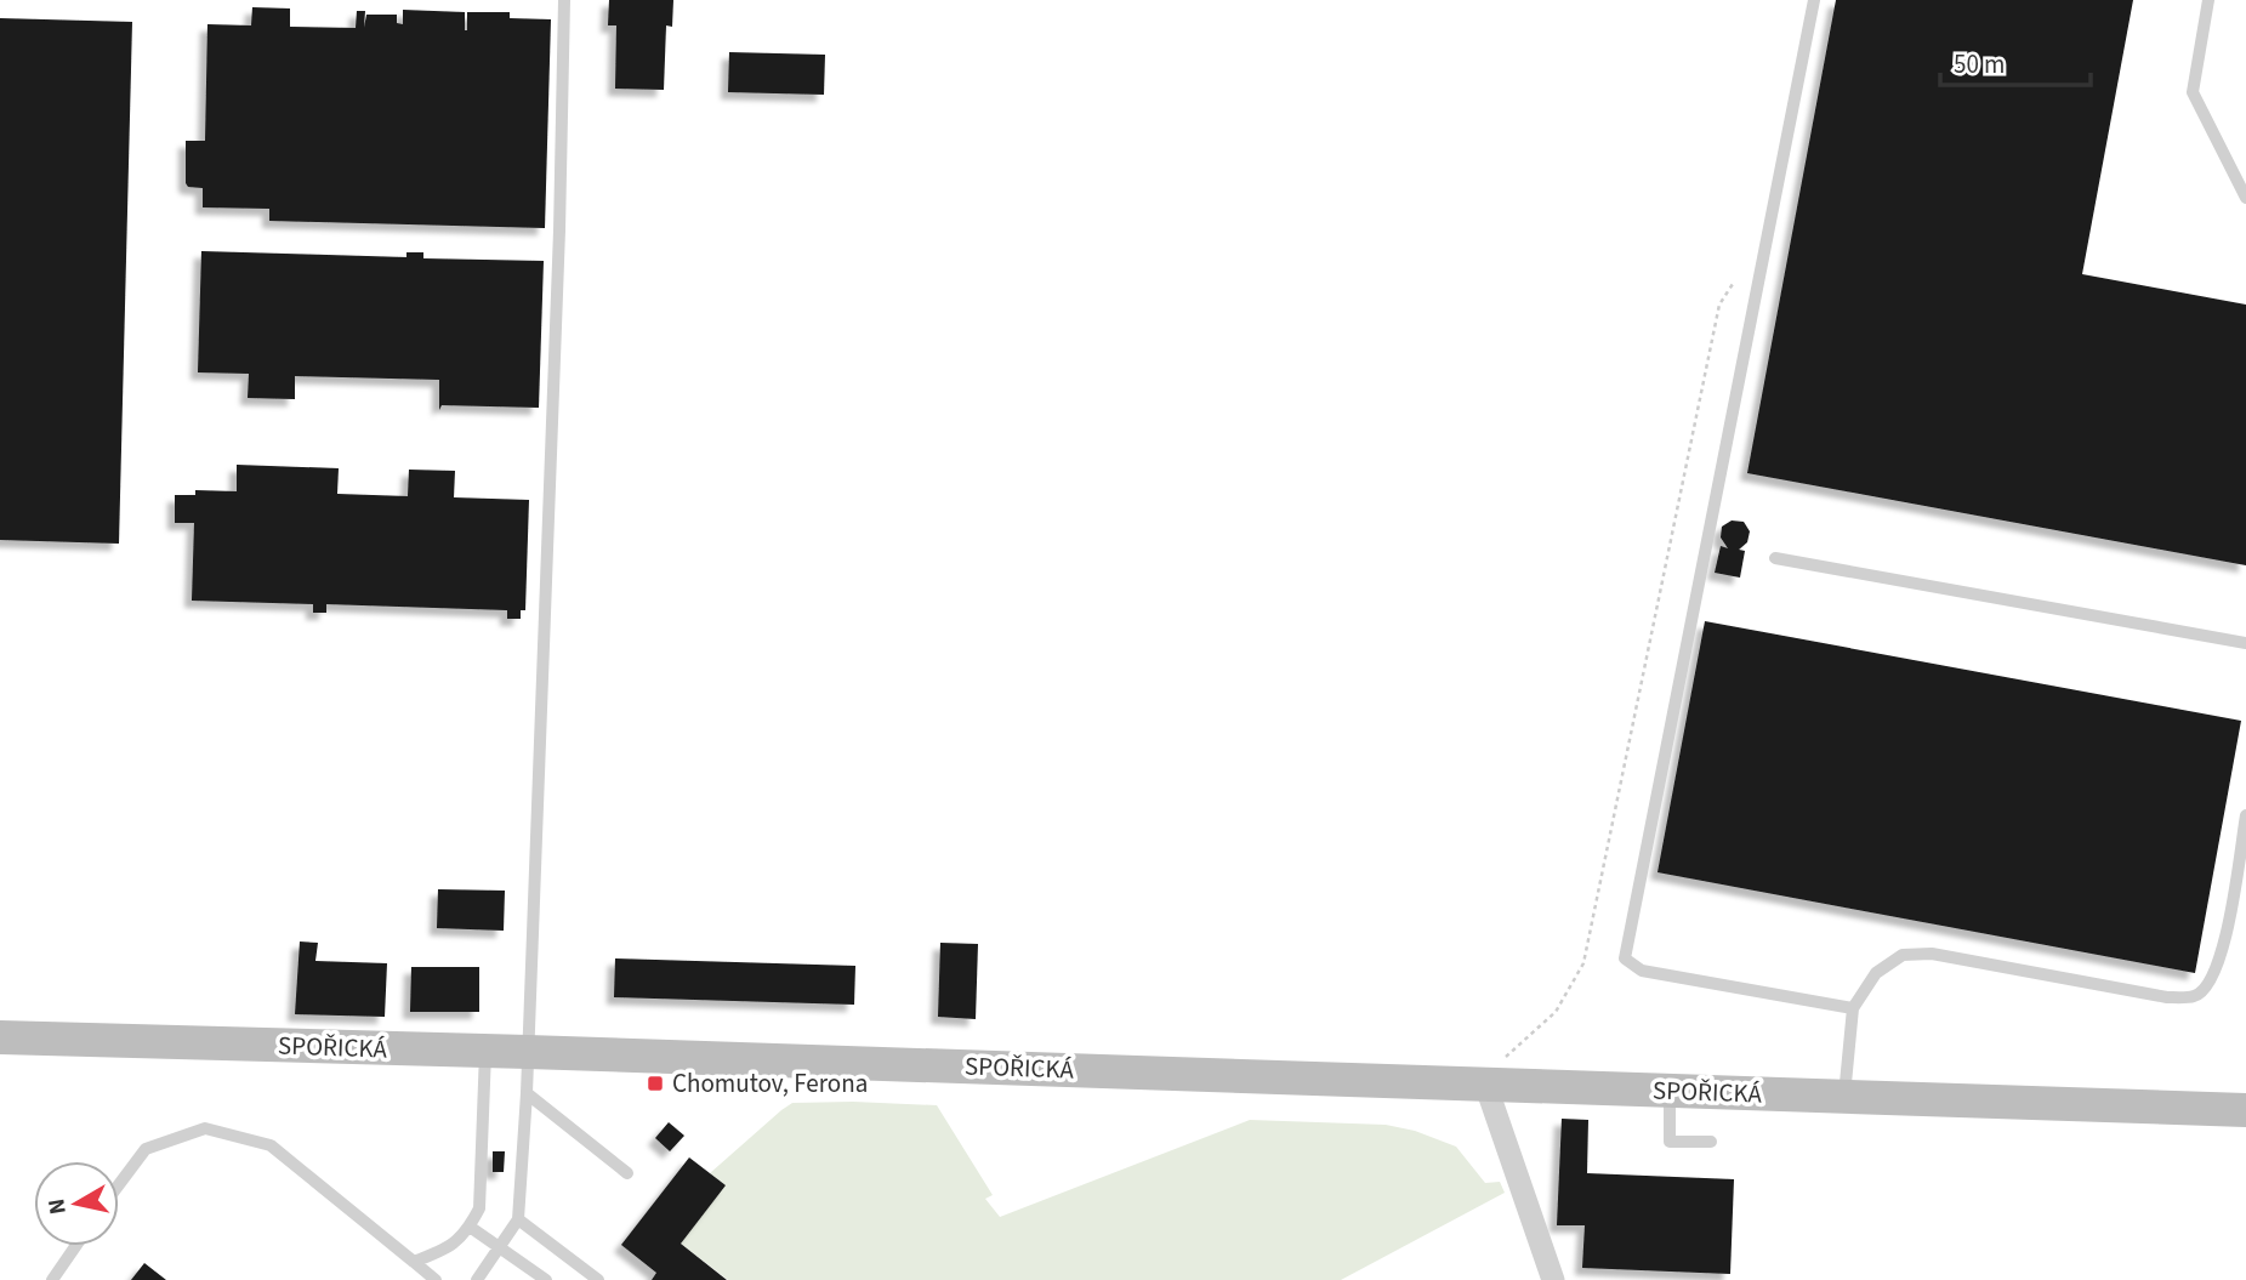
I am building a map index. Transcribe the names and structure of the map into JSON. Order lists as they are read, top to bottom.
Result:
{
  "streets": {
    "street": ["SPOŘICKÁ"]
  },
  "places": {
    "transit": ["Chomutov, Ferona"]
  },
  "scale_bar": "50 m",
  "north": "left"
}
